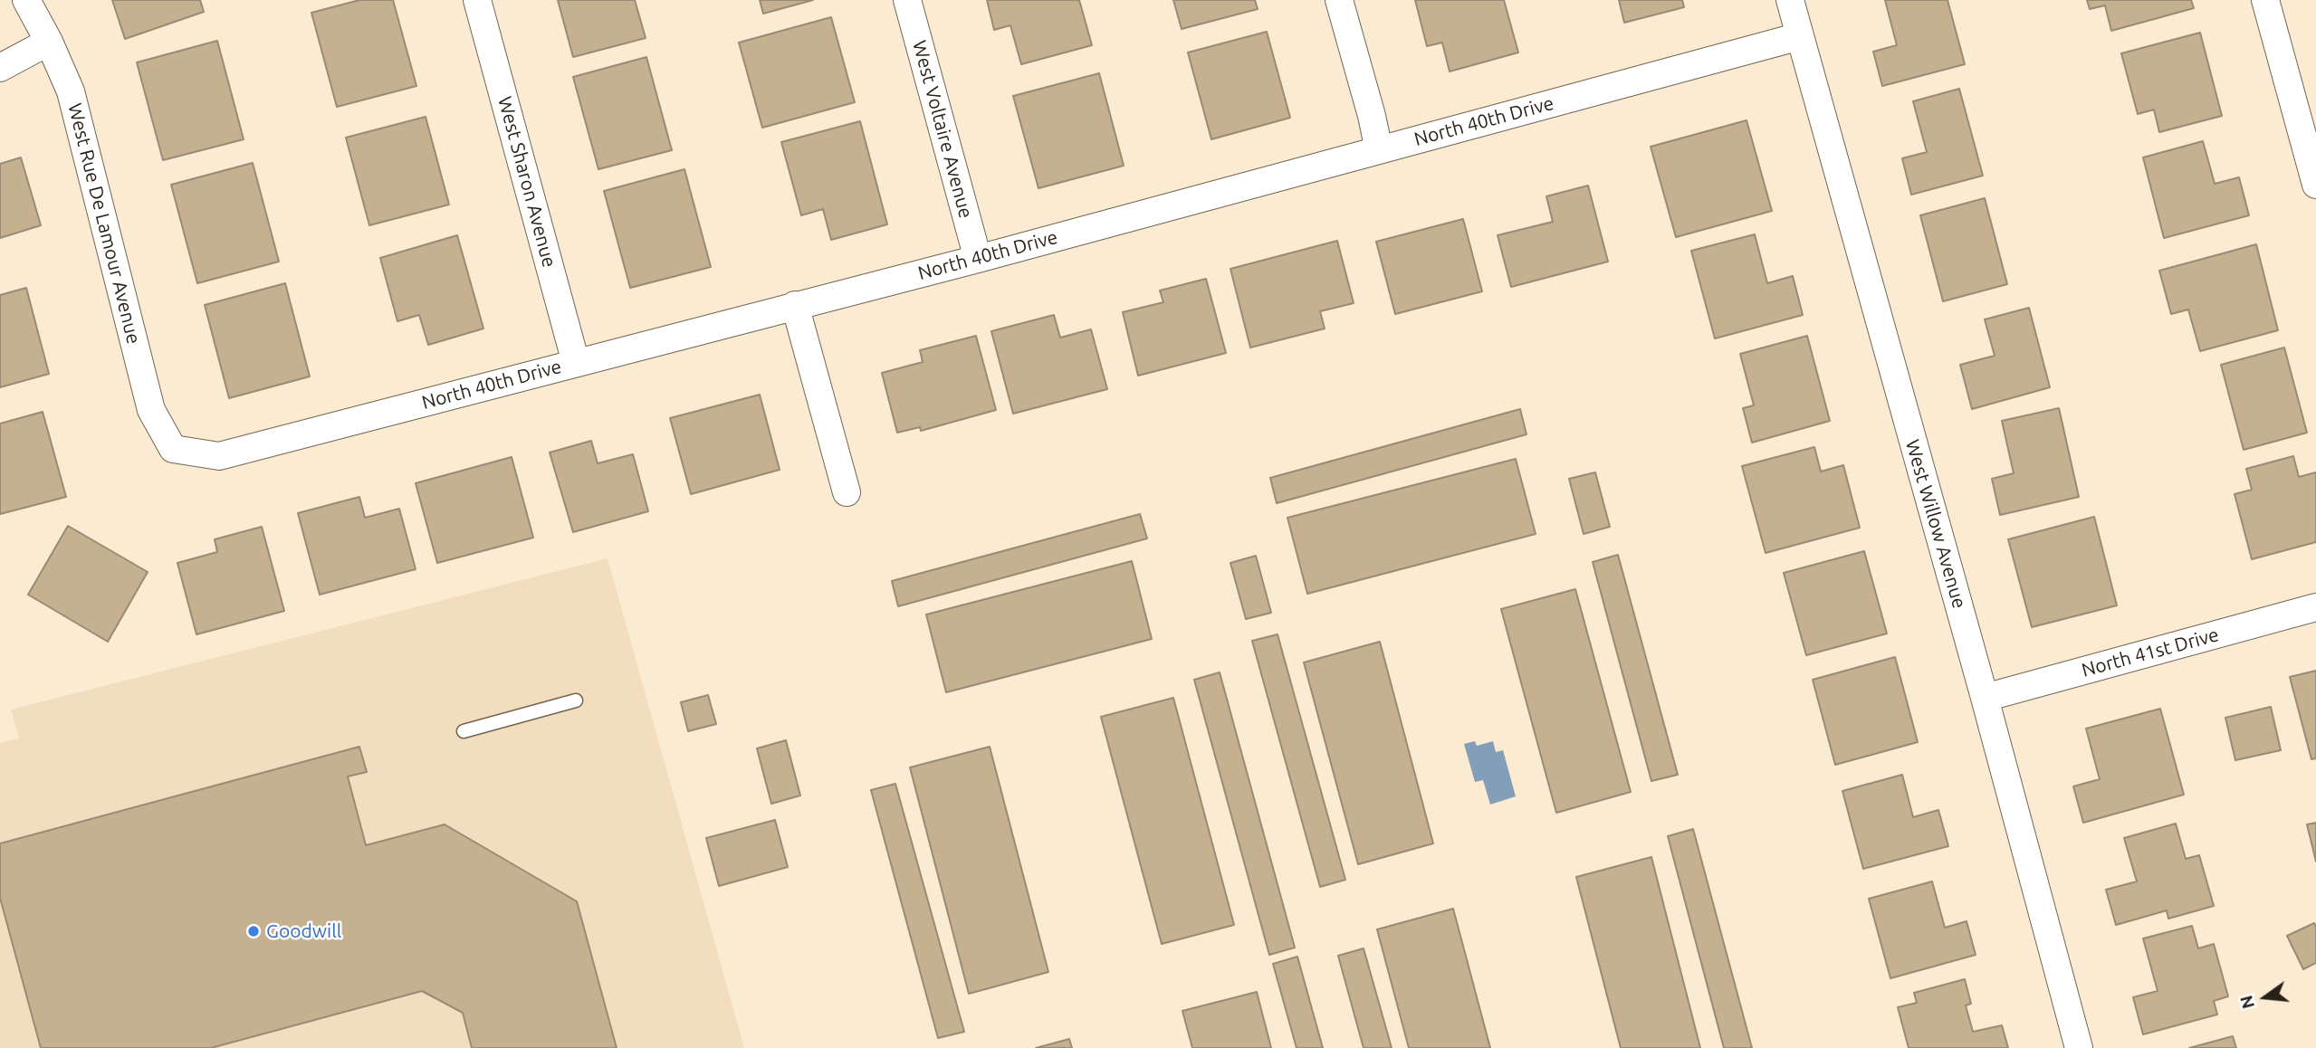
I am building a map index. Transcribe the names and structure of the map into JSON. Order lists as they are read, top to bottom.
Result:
{
  "streets": {
    "street": [
      "North 40th Drive",
      "West Voltaire Avenue",
      "West Sharon Avenue",
      "West Rue De Lamour Avenue",
      "West Willow Avenue",
      "North 41st Drive"
    ]
  },
  "crossings": [
    ["North 40th Drive", "West Voltaire Avenue"],
    ["North 40th Drive", "West Sharon Avenue"],
    ["North 40th Drive", "West Rue De Lamour Avenue"],
    ["North 40th Drive", "West Willow Avenue"],
    ["West Willow Avenue", "North 41st Drive"]
  ],
  "places": ["Goodwill"],
  "north": "left"
}
